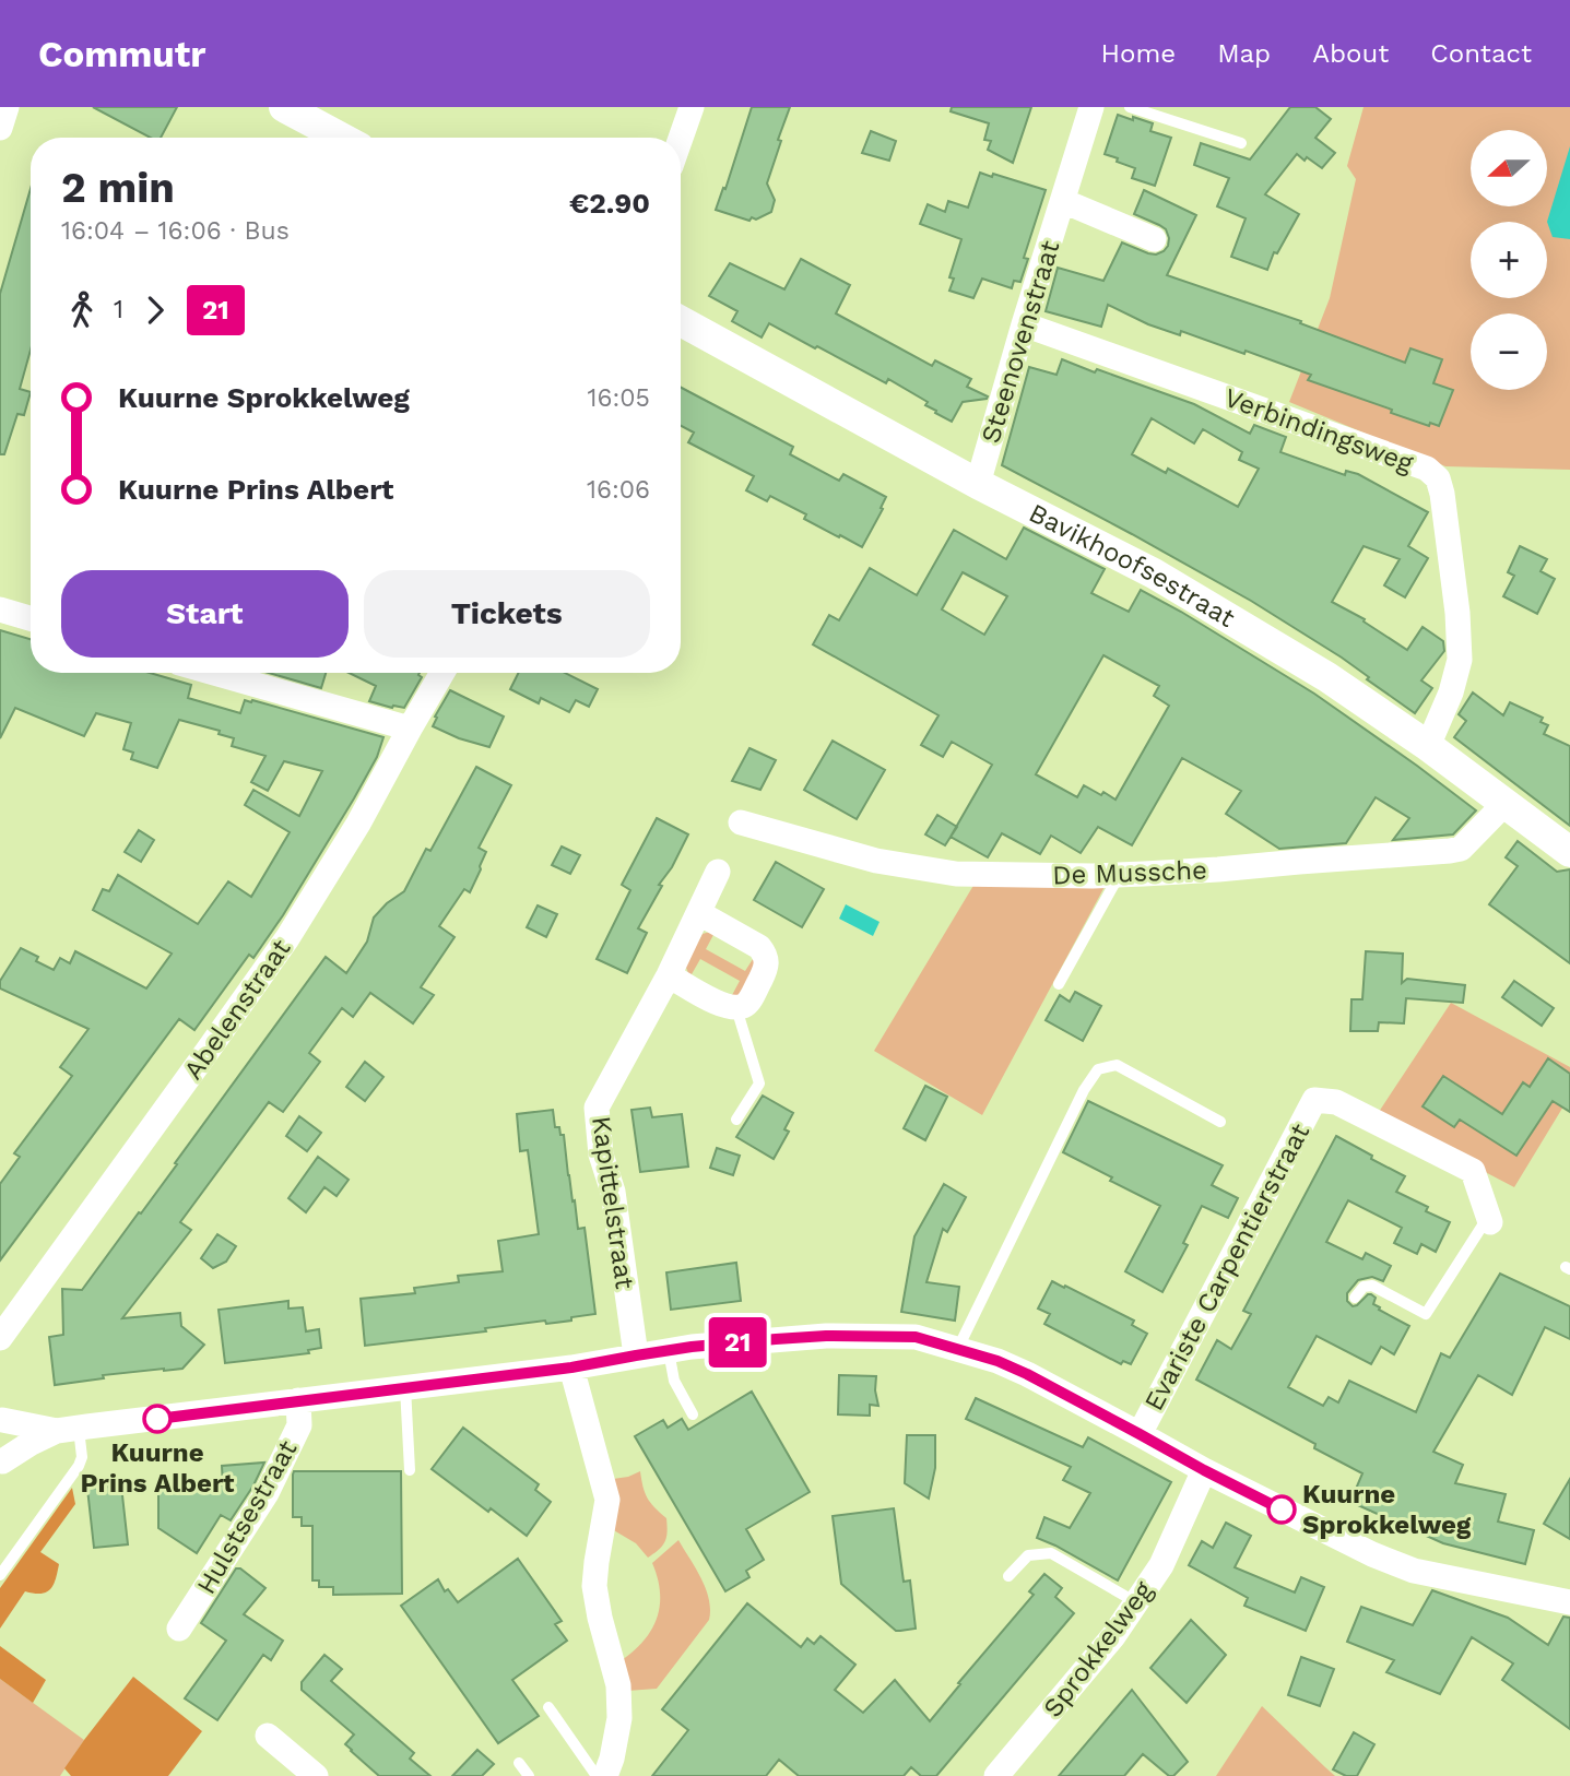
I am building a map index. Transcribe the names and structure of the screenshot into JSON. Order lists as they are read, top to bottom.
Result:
{
  "streets": {
    "street": [
      "Steenovenstraat",
      "Verbindingsweg",
      "Bavikhoofsestraat",
      "De Mussche",
      "Abelenstraat",
      "Kapittelstraat",
      "Evariste Carpentierstraat",
      "Hulstsestraat",
      "Sprokkelweg"
    ]
  },
  "crossings": [
    ["Steenovenstraat", "Verbindingsweg"],
    ["Steenovenstraat", "Bavikhoofsestraat"],
    ["Verbindingsweg", "Bavikhoofsestraat"],
    ["Bavikhoofsestraat", "De Mussche"],
    ["Kapittelstraat", "Hulstsestraat"],
    ["Evariste Carpentierstraat", "Hulstsestraat"],
    ["Hulstsestraat", "Sprokkelweg"]
  ],
  "places": ["Kuurne Prins Albert", "Kuurne Sprokkelweg"],
  "lines": ["bus line 21"],
  "north": "left",
  "page": {
    "header": "Commutr",
    "nav": [
      "Home",
      "Map",
      "About",
      "Contact"
    ],
    "on_map": "21",
    "map_buttons": ["+", "−"],
    "heading": ["2 min", "16:04 – 16:06 · Bus", "€2.90"],
    "legs": ["1", "21"],
    "list": [
      {
        "name": "Kuurne Sprokkelweg",
        "value": "16:05"
      },
      {
        "name": "Kuurne Prins Albert",
        "value": "16:06"
      }
    ],
    "buttons": ["Start", "Tickets"]
  }
}
